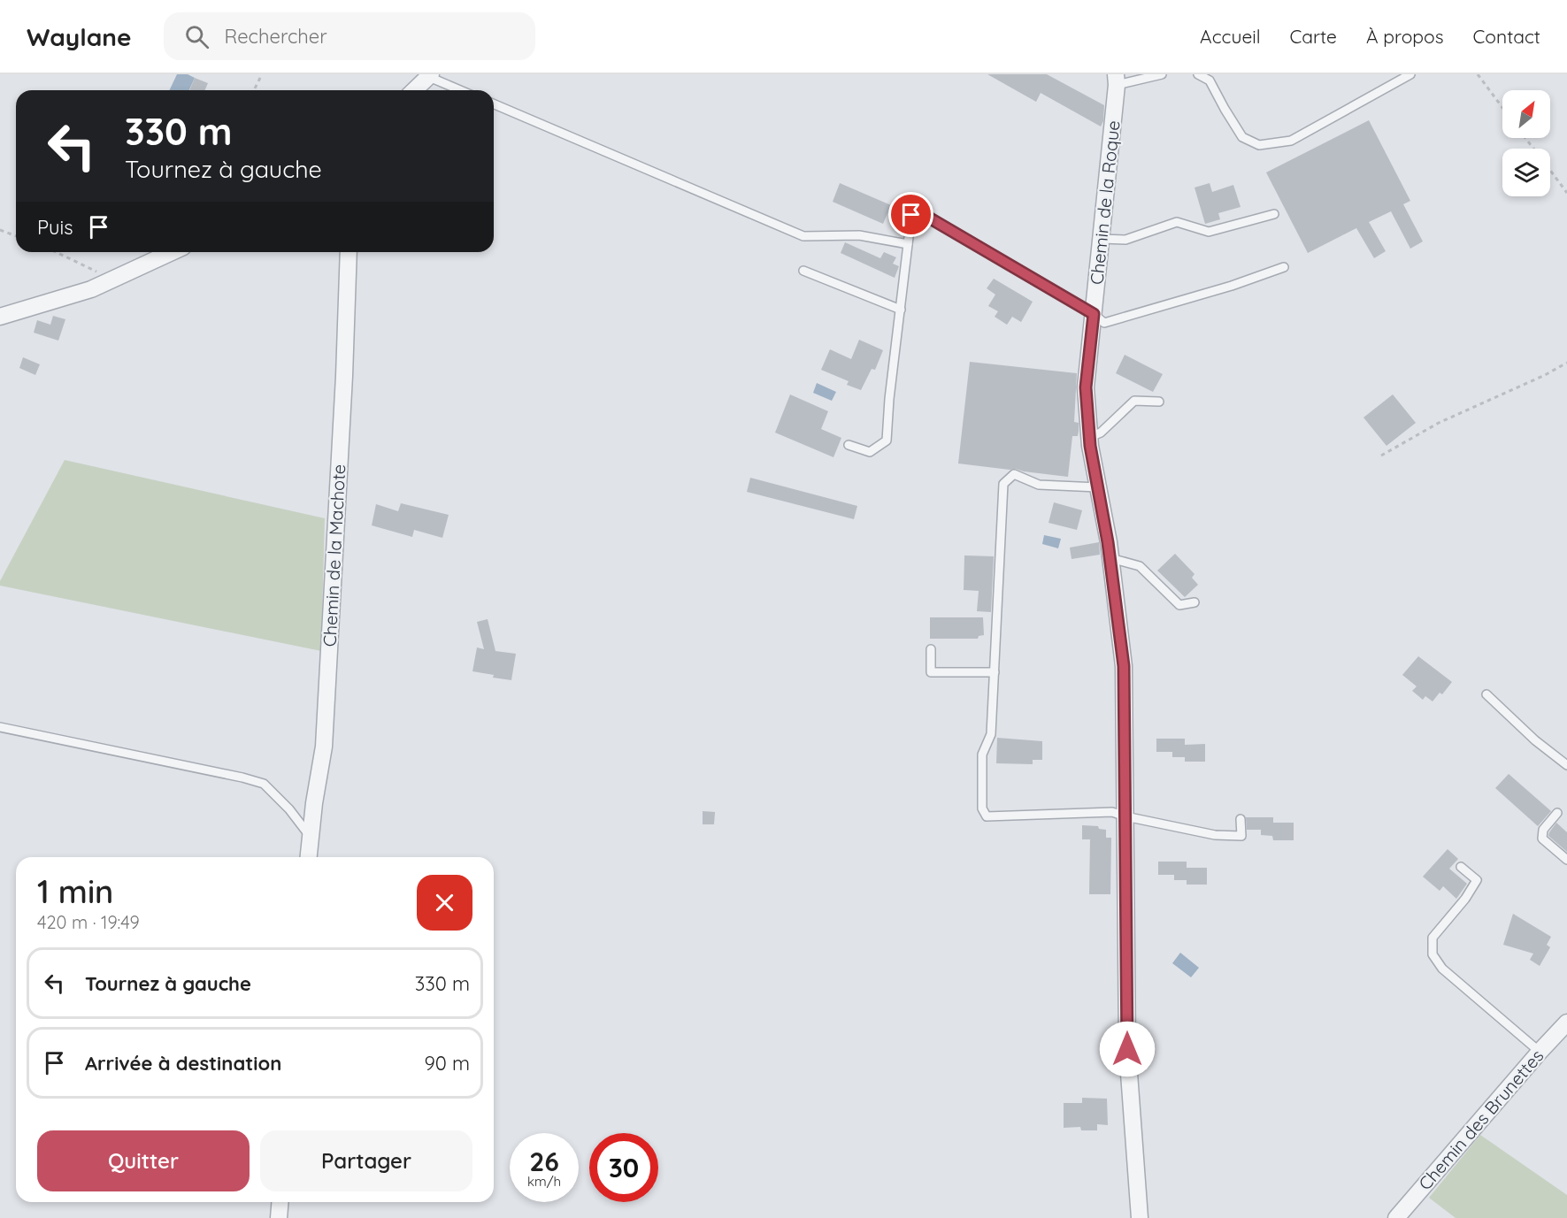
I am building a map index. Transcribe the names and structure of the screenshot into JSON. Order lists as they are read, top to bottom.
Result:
{
  "streets": {
    "street": ["Chemin de la Roque", "Chemin de la Machote", "Chemin des Brunettes"]
  },
  "north": "top right",
  "page": {
    "header": "Waylane",
    "search": "Rechercher",
    "nav": [
      "Accueil",
      "Carte",
      "À propos",
      "Contact"
    ],
    "turn": ["330 m", "Tournez à gauche"],
    "then": "Puis",
    "heading": ["1 min", "420 m · 19:49"],
    "list": [
      {
        "name": "Tournez à gauche",
        "value": "330 m"
      },
      {
        "name": "Arrivée à destination",
        "value": "90 m"
      }
    ],
    "buttons": ["Quitter", "Partager"],
    "speed": "26 km/h",
    "limit": "30"
  }
}
